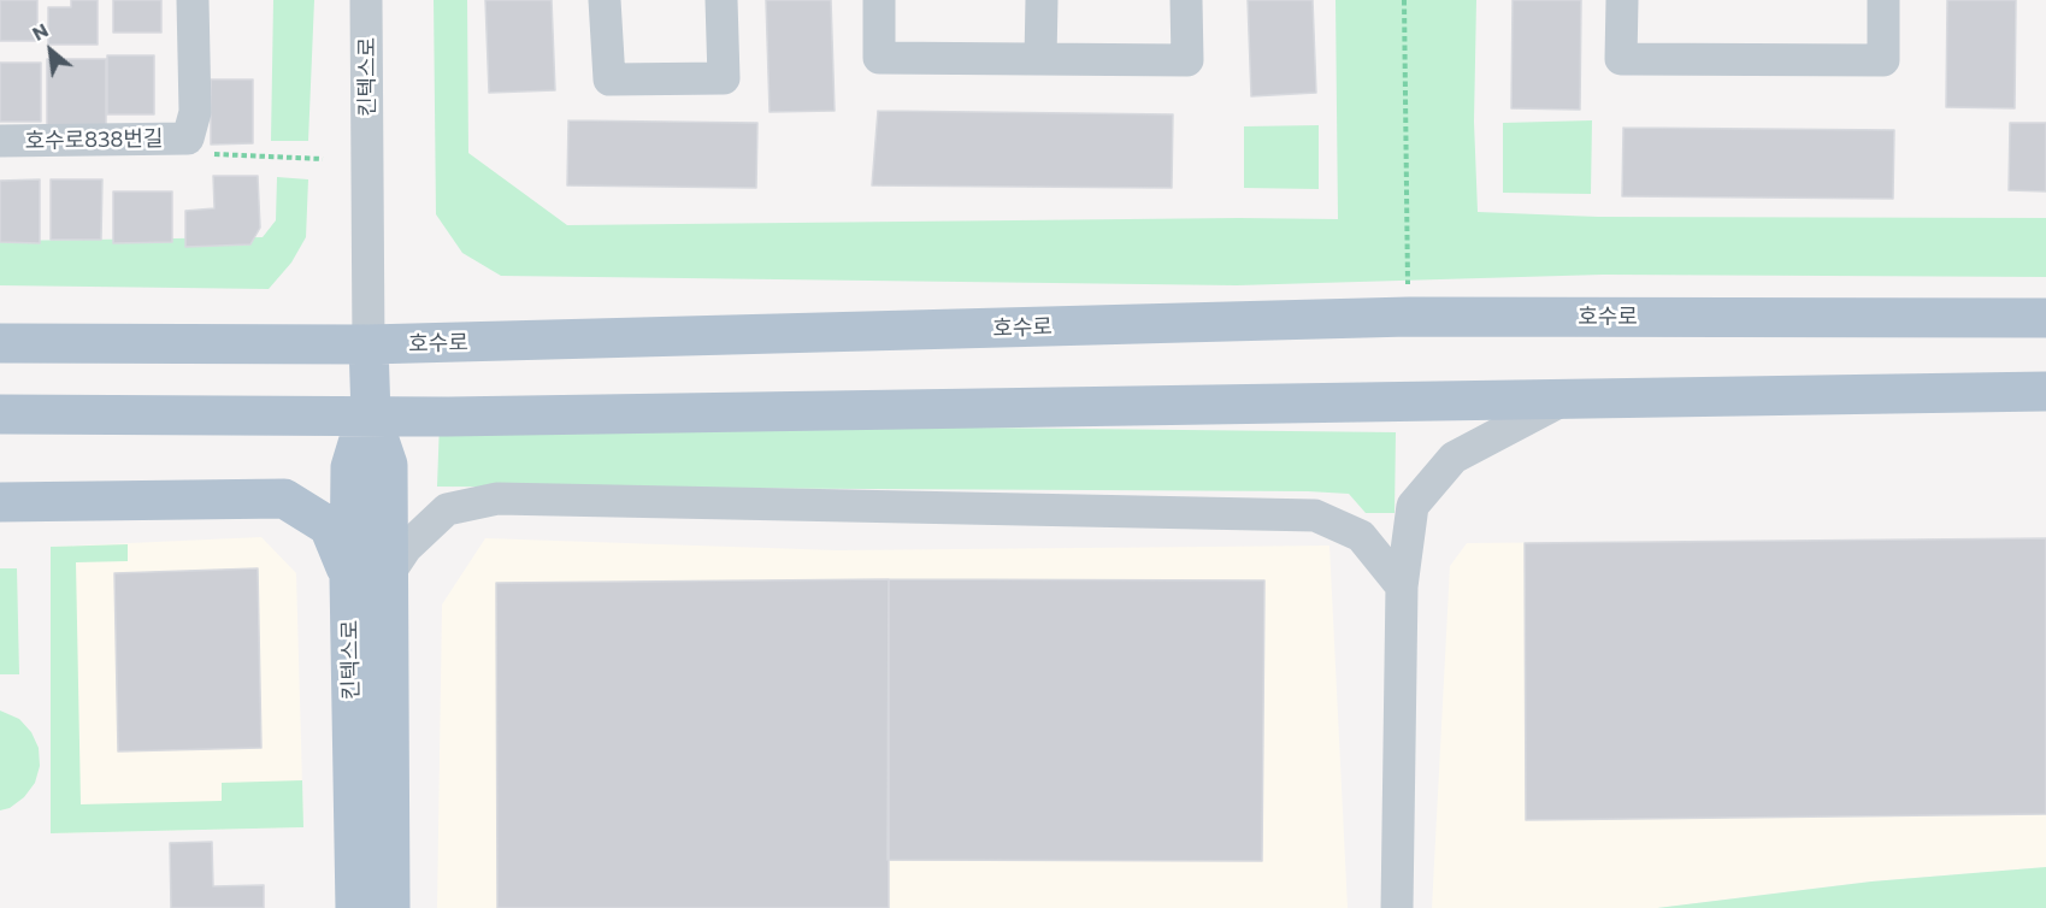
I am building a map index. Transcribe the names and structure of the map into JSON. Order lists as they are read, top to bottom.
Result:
{
  "streets": {
    "main road": ["킨텍스로", "호수로"],
    "street": ["호수로838번길"]
  },
  "crossings": [
    ["킨텍스로", "호수로"]
  ],
  "north": "top left"
}
